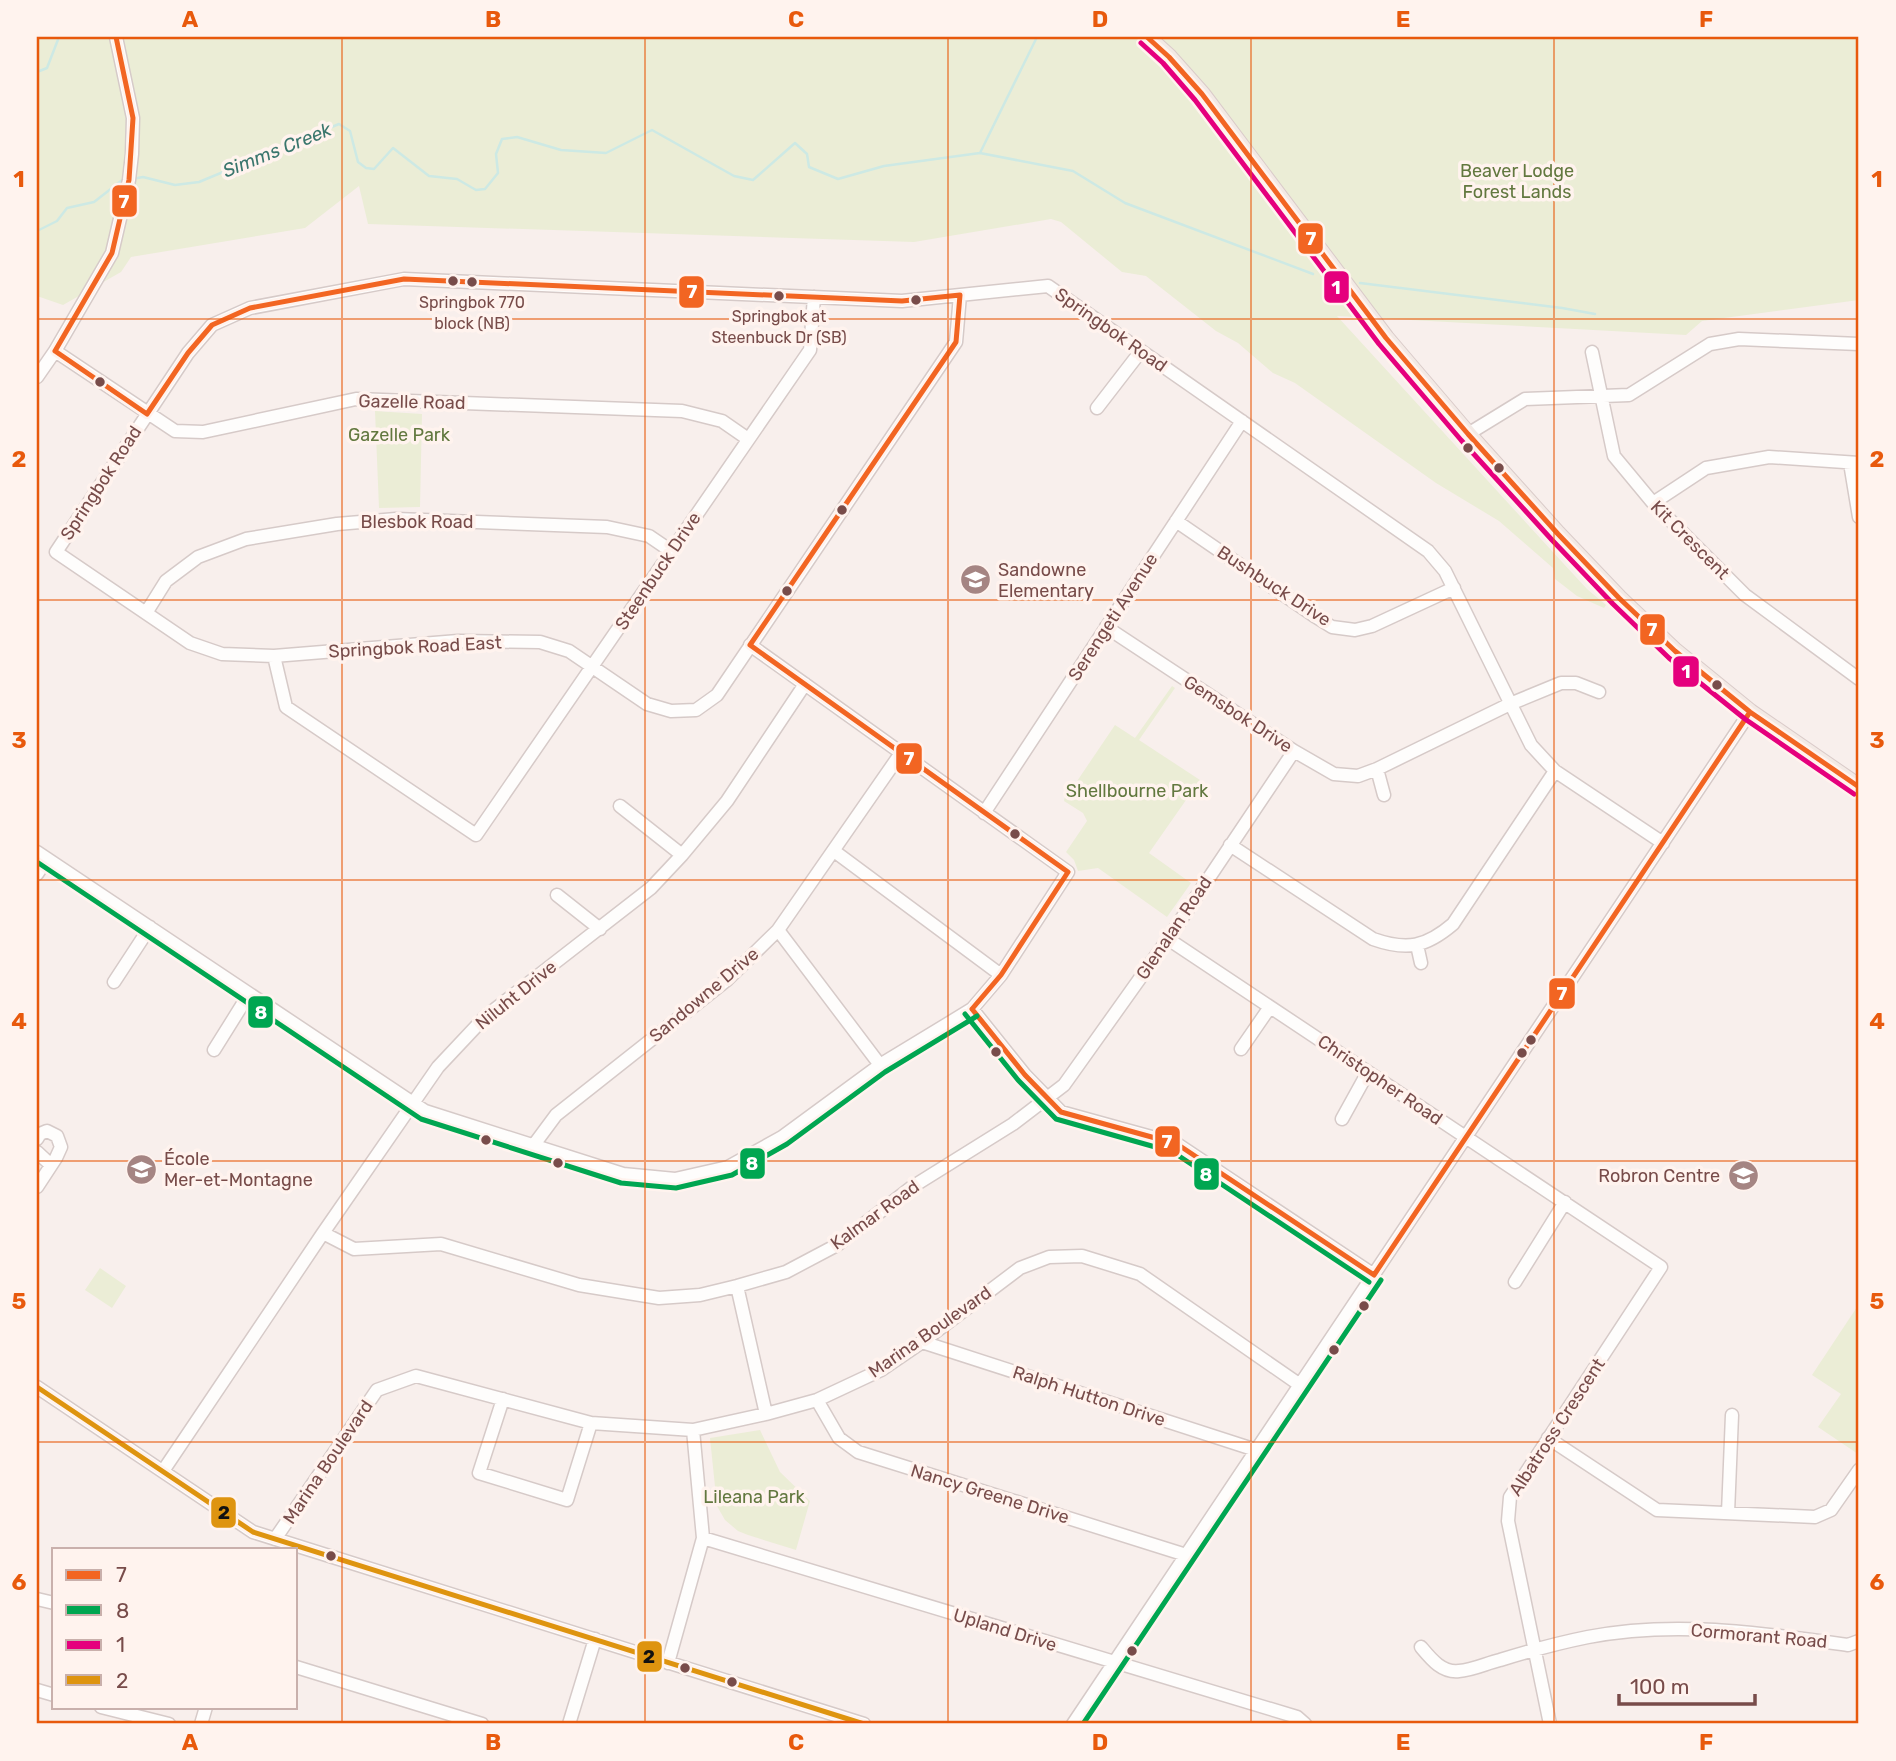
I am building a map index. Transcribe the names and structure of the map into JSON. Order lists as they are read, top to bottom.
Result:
{
  "streets": {
    "street": [
      "Springbok Road",
      "Gazelle Road",
      "Blesbok Road",
      "Kit Crescent",
      "Steenbuck Drive",
      "Bushbuck Drive",
      "Serengeti Avenue",
      "Springbok Road East",
      "Gemsbok Drive",
      "Glenalan Road",
      "Niluht Drive",
      "Sandowne Drive",
      "Christopher Road",
      "Kalmar Road",
      "Marina Boulevard",
      "Ralph Hutton Drive",
      "Albatross Crescent",
      "Nancy Greene Drive",
      "Upland Drive",
      "Cormorant Road"
    ]
  },
  "crossings": [
    ["Springbok Road", "Gazelle Road"],
    ["Springbok Road", "Blesbok Road"],
    ["Springbok Road", "Steenbuck Drive"],
    ["Springbok Road", "Bushbuck Drive"],
    ["Springbok Road", "Serengeti Avenue"],
    ["Springbok Road", "Springbok Road East"],
    ["Springbok Road", "Gemsbok Drive"],
    ["Gazelle Road", "Steenbuck Drive"],
    ["Blesbok Road", "Steenbuck Drive"],
    ["Steenbuck Drive", "Springbok Road East"],
    ["Bushbuck Drive", "Serengeti Avenue"],
    ["Serengeti Avenue", "Gemsbok Drive"],
    ["Gemsbok Drive", "Glenalan Road"],
    ["Glenalan Road", "Christopher Road"],
    ["Glenalan Road", "Kalmar Road"],
    ["Niluht Drive", "Kalmar Road"],
    ["Christopher Road", "Albatross Crescent"],
    ["Marina Boulevard", "Ralph Hutton Drive"],
    ["Marina Boulevard", "Nancy Greene Drive"],
    ["Albatross Crescent", "Cormorant Road"]
  ],
  "water": ["Simms Creek"],
  "parks": [
    "Beaver Lodge Forest Lands",
    "Gazelle Park",
    "Shellbourne Park",
    "Lileana Park"
  ],
  "places": {
    "other": ["Springbok 770 block (NB)", "Springbok at Steenbuck Dr (SB)"],
    "school or university": ["Sandowne Elementary", "École Mer-et-Montagne", "Robron Centre"]
  },
  "lines": [
    "transit line 7",
    "transit line 1",
    "transit line 8",
    "transit line 2"
  ],
  "legend": [
    "7",
    "8",
    "1",
    "2"
  ],
  "scale_bar": "100 m",
  "grid": {
    "columns": [
      "A",
      "B",
      "C",
      "D",
      "E",
      "F"
    ],
    "rows": [
      "1",
      "2",
      "3",
      "4",
      "5",
      "6"
    ]
  }
}
